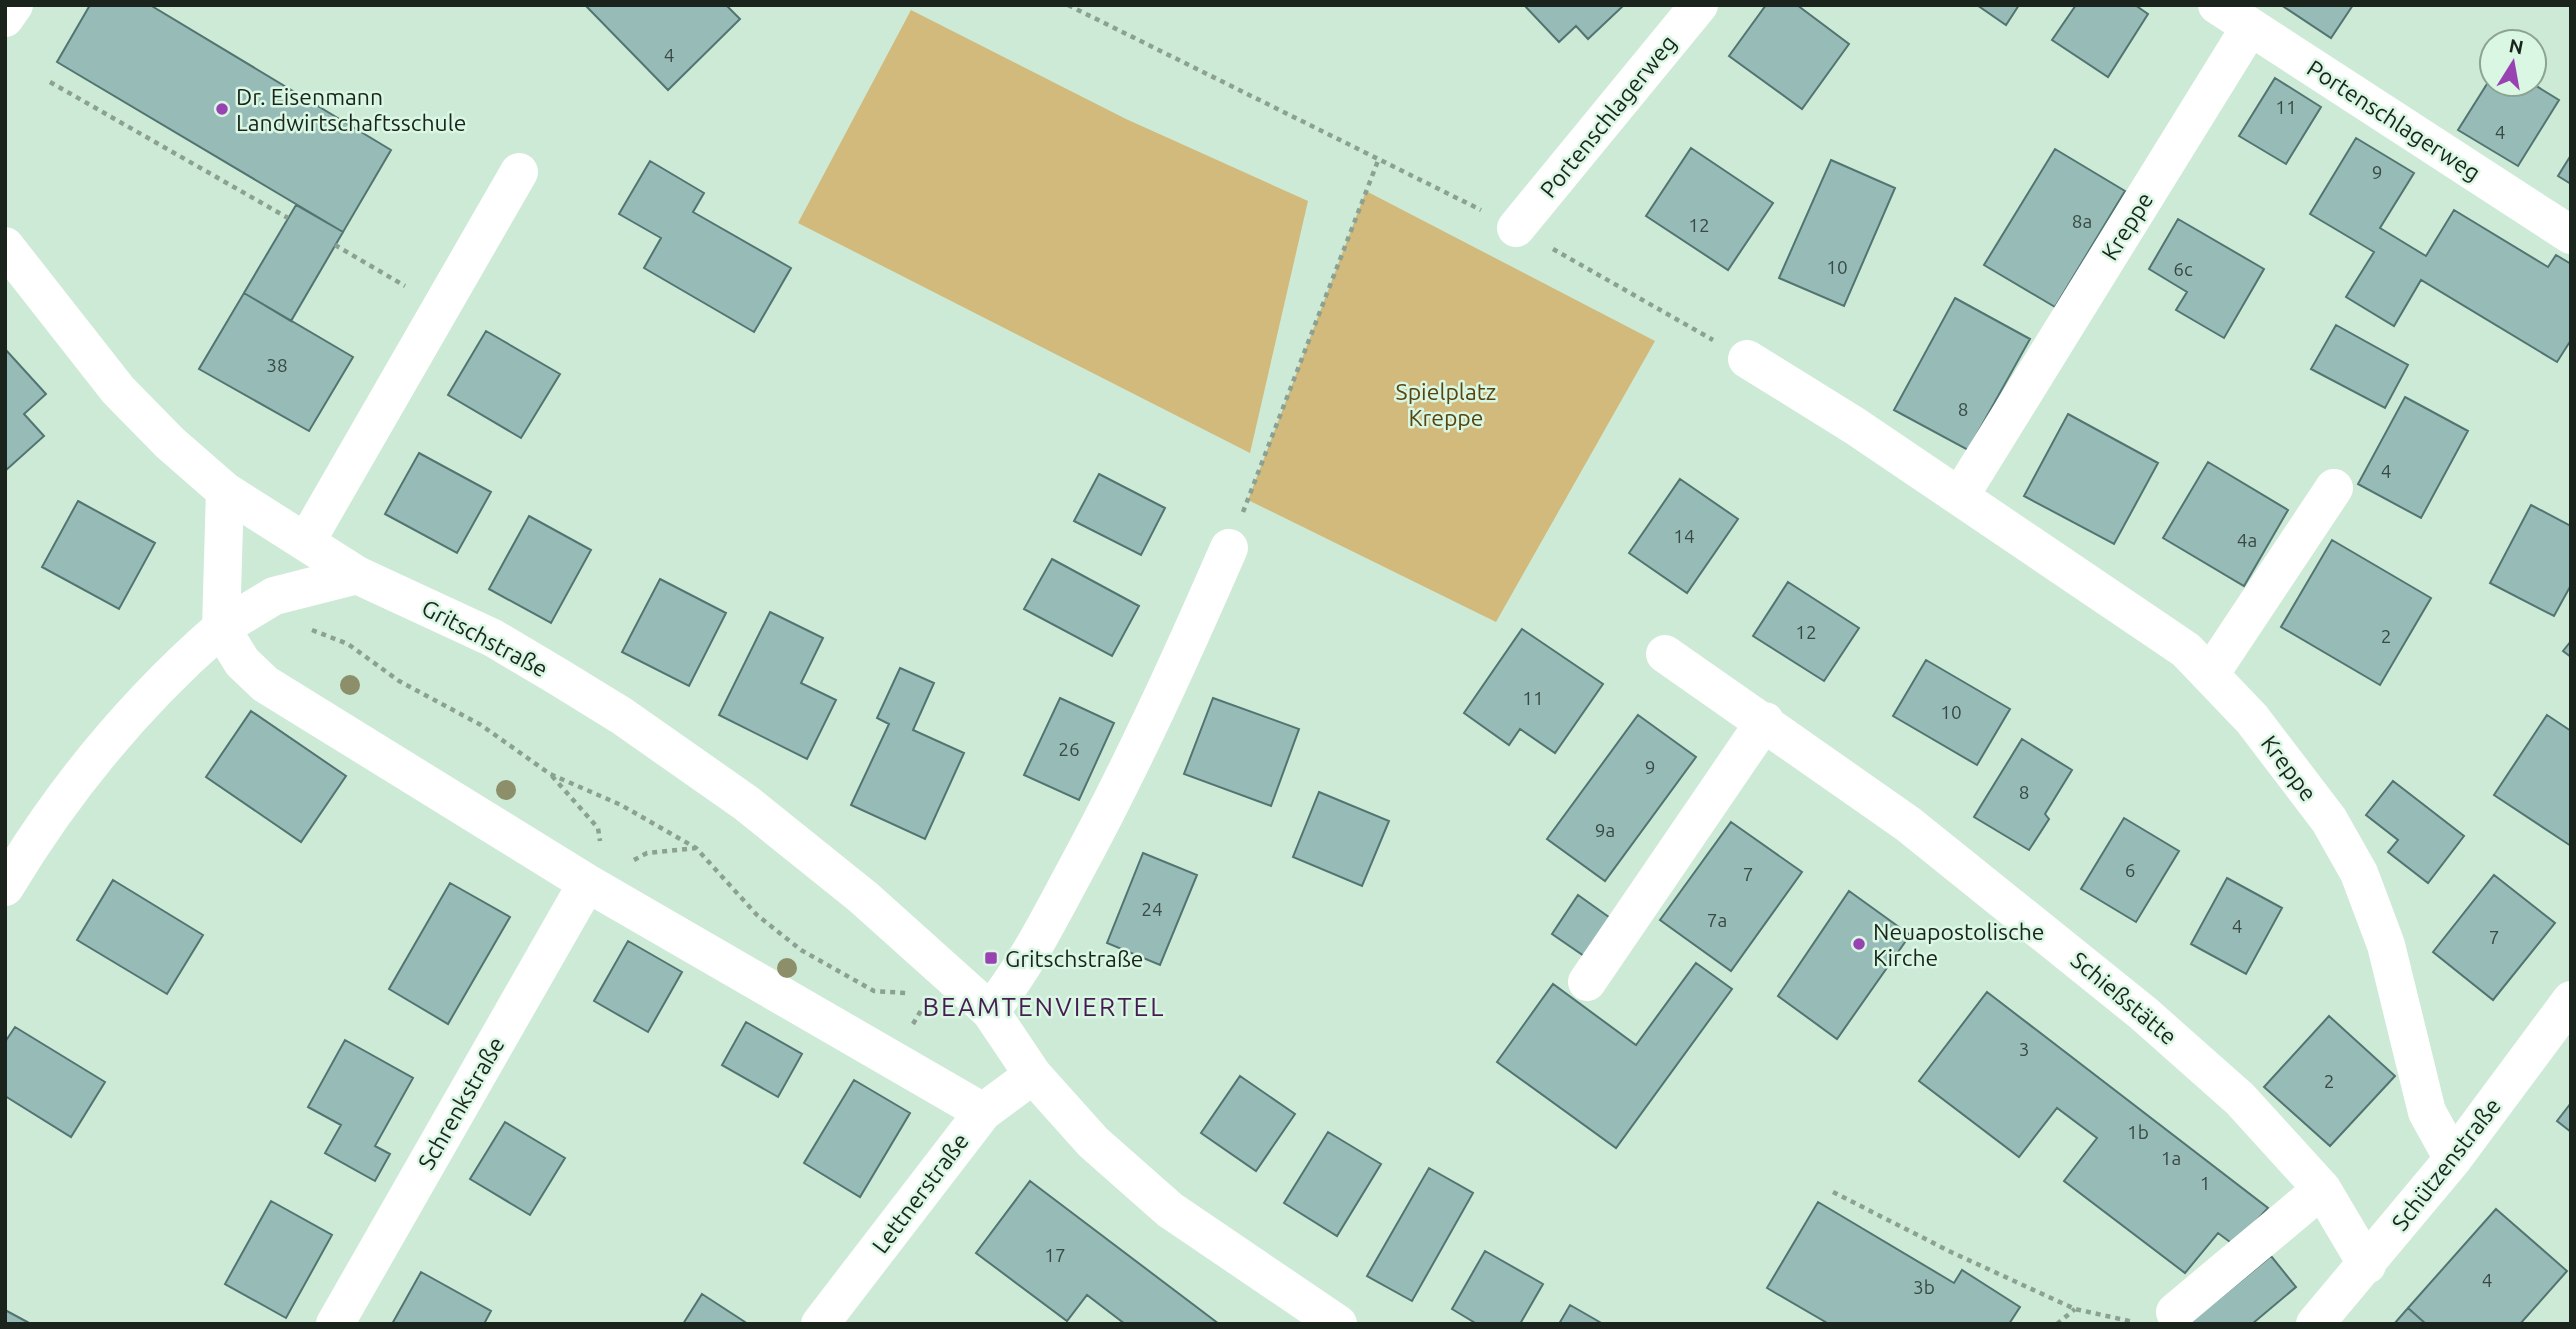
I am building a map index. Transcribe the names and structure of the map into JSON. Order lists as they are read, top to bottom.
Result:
{
  "streets": {
    "street": [
      "Portenschlagerweg",
      "Kreppe",
      "Gritschstraße",
      "Schießstätte",
      "Schrenkstraße",
      "Schützenstraße",
      "Lettnerstraße"
    ]
  },
  "crossings": [
    ["Portenschlagerweg", "Kreppe"],
    ["Kreppe", "Schützenstraße"],
    ["Gritschstraße", "Lettnerstraße"],
    ["Schießstätte", "Schützenstraße"]
  ],
  "districts": ["BEAMTENVIERTEL"],
  "parks": ["Spielplatz Kreppe"],
  "places": {
    "other": ["Dr. Eisenmann Landwirtschaftsschule", "Neuapostolische Kirche"],
    "transit": ["Gritschstraße"]
  },
  "house_numbers": [
    "4",
    "11",
    "4",
    "9",
    "8a",
    "12",
    "10",
    "6c",
    "38",
    "8",
    "4",
    "14",
    "4a",
    "12",
    "2",
    "11",
    "10",
    "26",
    "9",
    "8",
    "9a",
    "6",
    "7",
    "24",
    "7a",
    "4",
    "7",
    "3",
    "2",
    "1b",
    "1a",
    "1",
    "17",
    "4",
    "3b"
  ],
  "north": "top"
}
